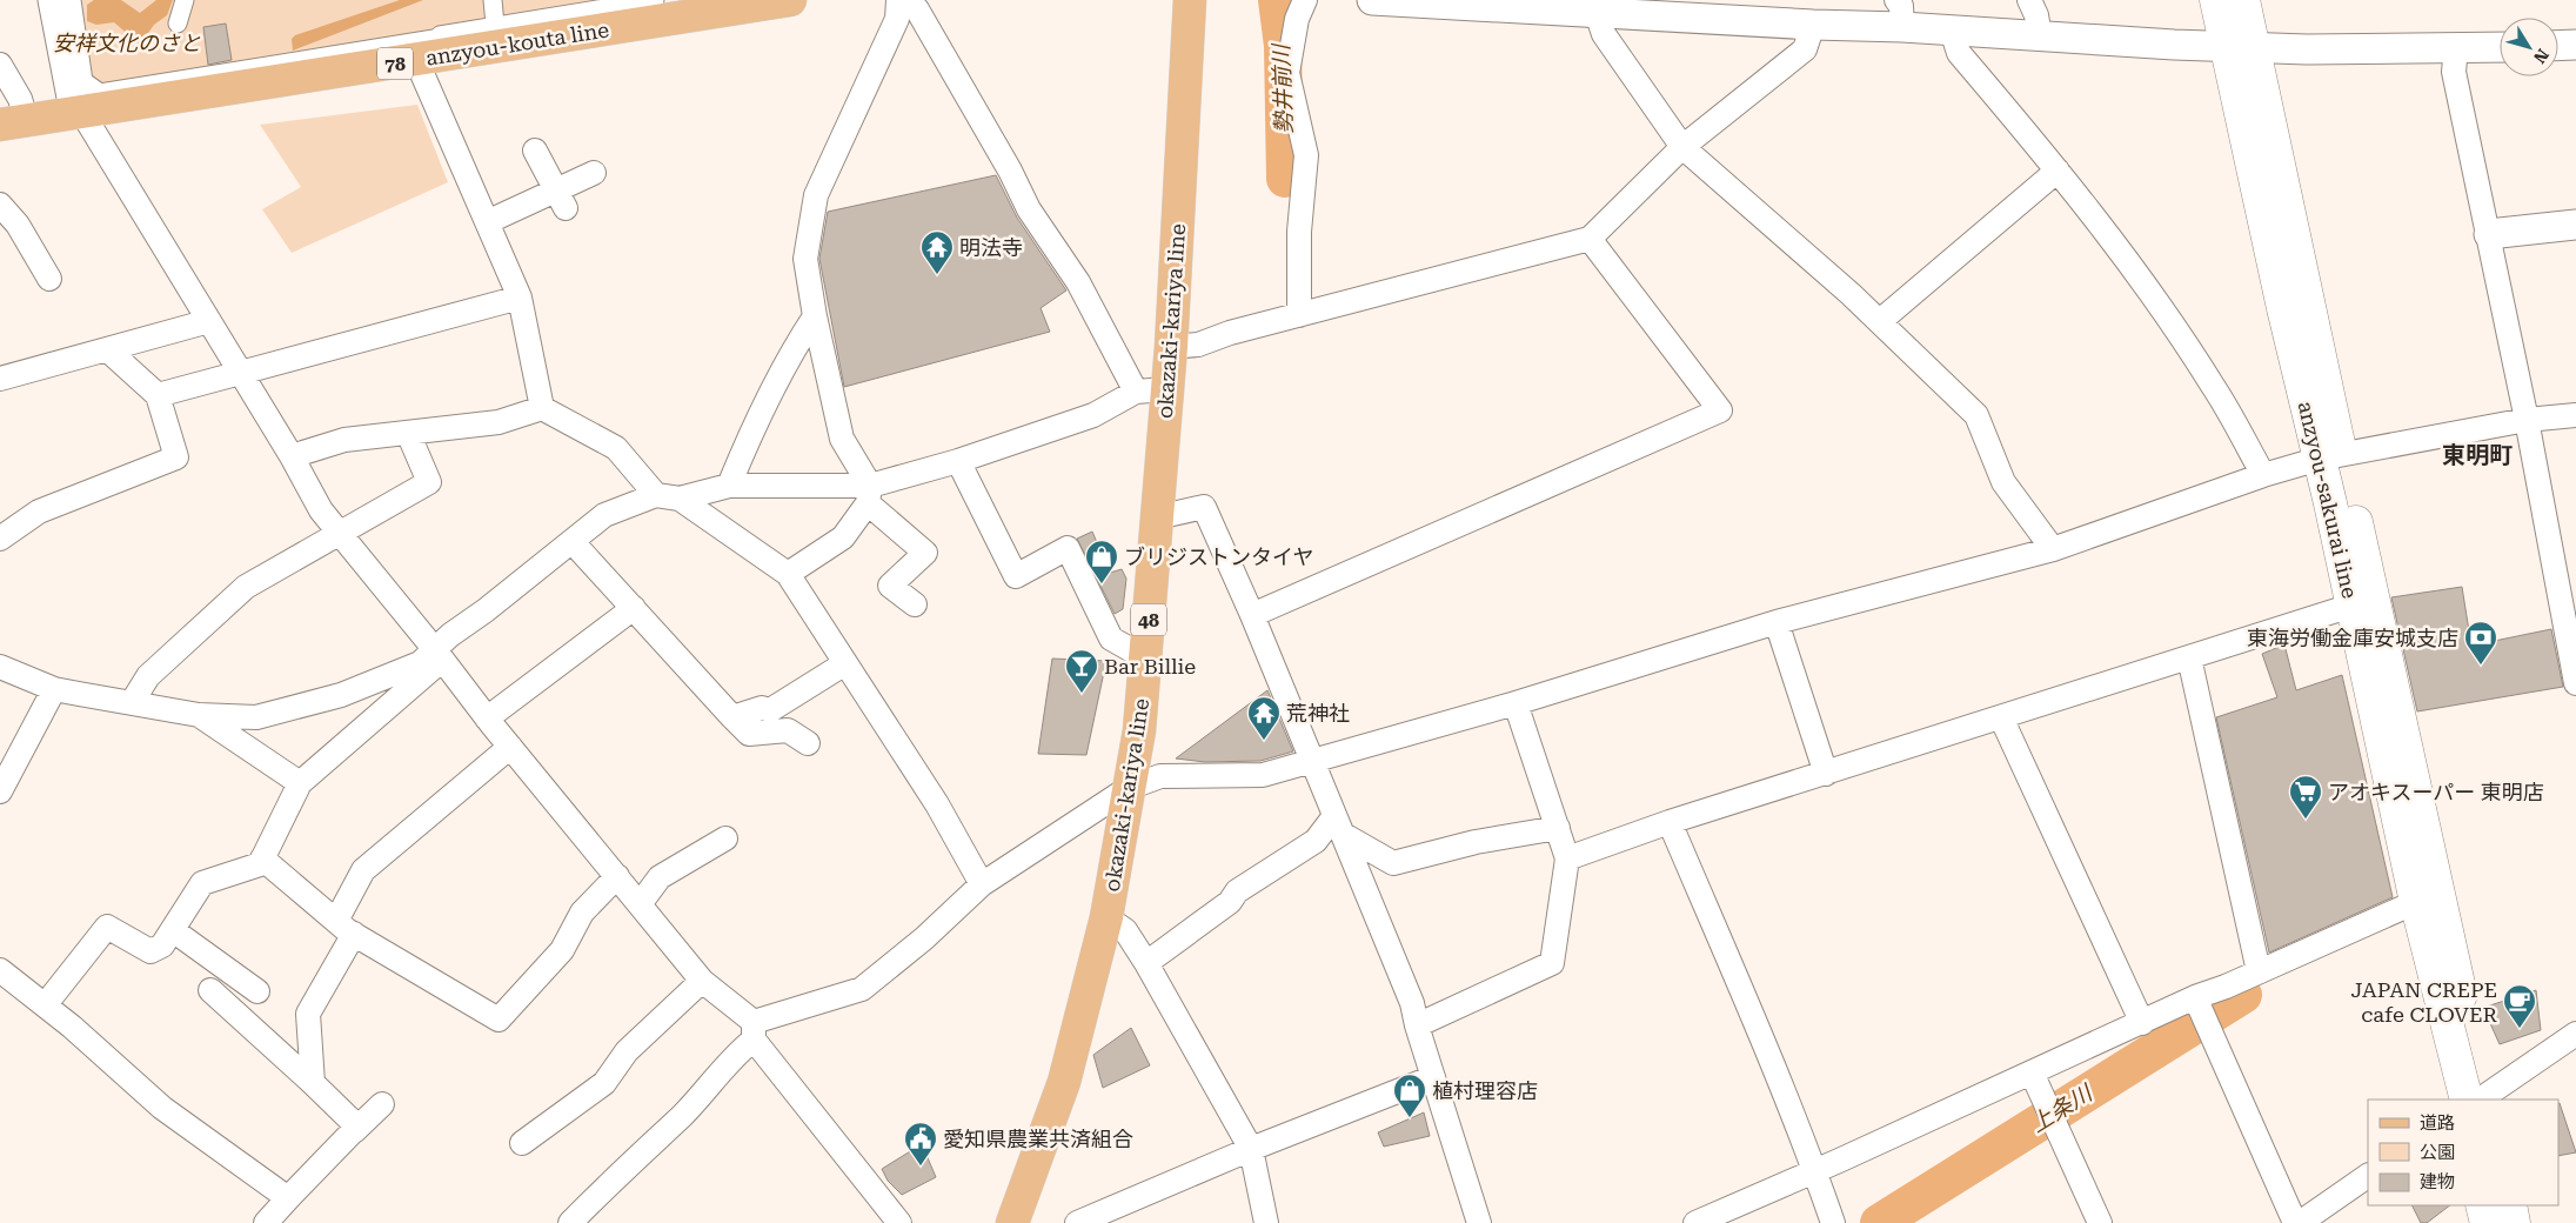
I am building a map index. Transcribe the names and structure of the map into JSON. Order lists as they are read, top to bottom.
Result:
{
  "streets": {
    "main road": [
      "anzyou-kouta line",
      "78",
      "okazaki-kariya line",
      "anzyou-sakurai line",
      "48"
    ]
  },
  "districts": ["東明町"],
  "water": ["勢井前川", "上条川"],
  "parks": ["安祥文化のさと"],
  "places": {
    "temple": ["明法寺", "荒神社"],
    "shop": ["ブリジストンタイヤ", "植村理容店"],
    "bank": ["東海労働金庫安城支店"],
    "bar": ["Bar Billie"],
    "supermarket": ["アオキスーパー 東明店"],
    "cafe": ["JAPAN CREPE cafe CLOVER"],
    "public building": ["愛知県農業共済組合"]
  },
  "legend": ["道路", "公園", "建物"],
  "north": "bottom right"
}
